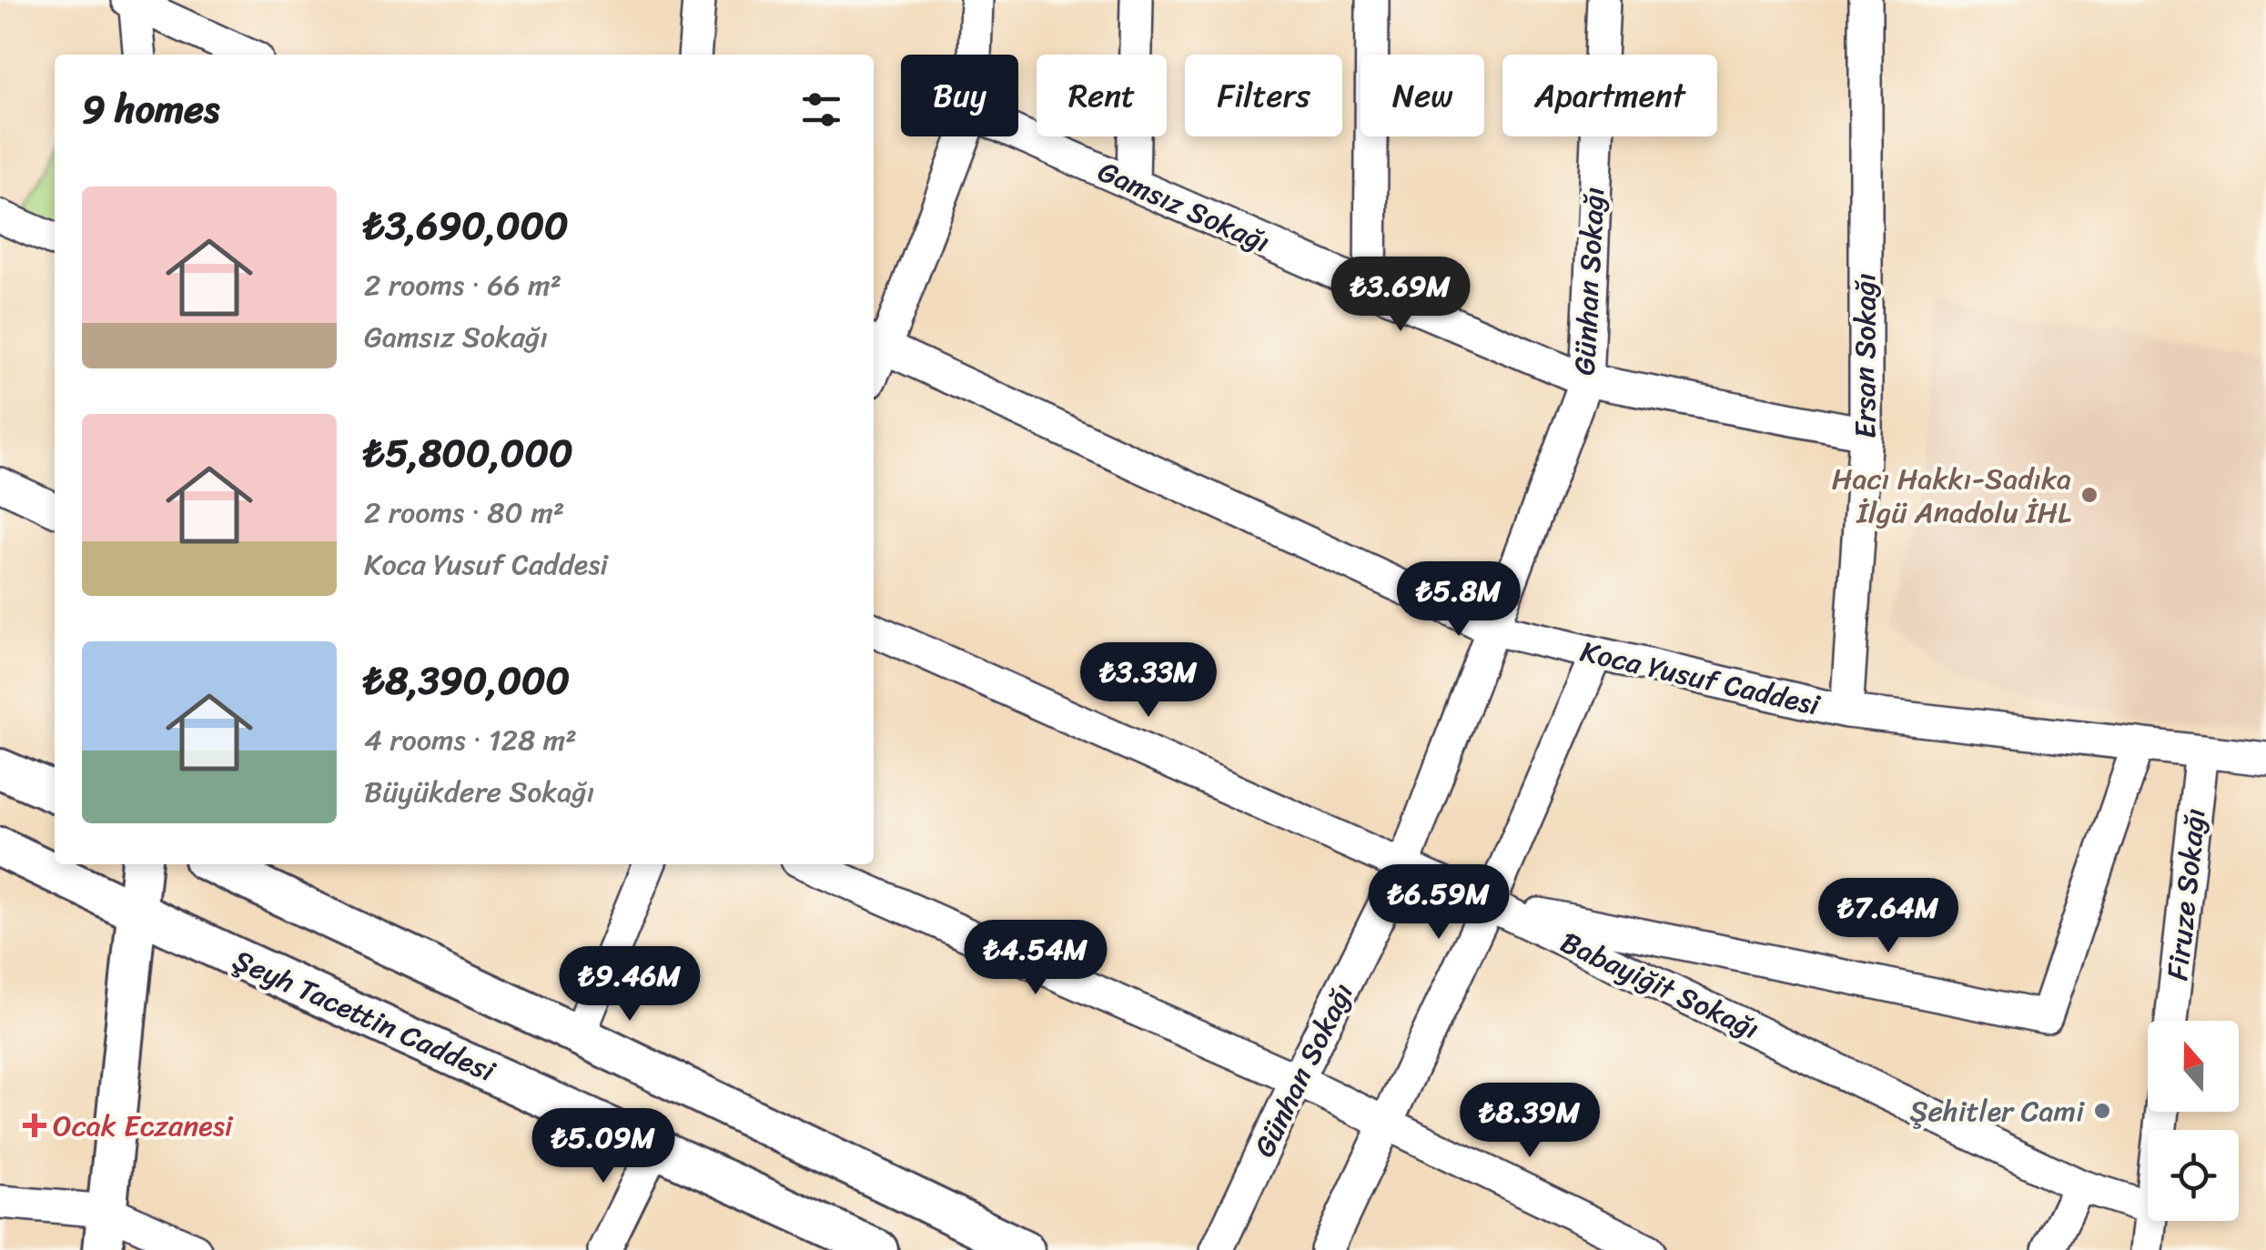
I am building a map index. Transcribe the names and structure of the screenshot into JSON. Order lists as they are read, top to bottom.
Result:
{
  "streets": {
    "street": [
      "Gamsız Sokağı",
      "Günhan Sokağı",
      "Ersan Sokağı",
      "Koca Yusuf Caddesi",
      "Firuze Sokağı",
      "Babayiğit Sokağı",
      "Şeyh Tacettin Caddesi"
    ]
  },
  "crossings": [
    ["Gamsız Sokağı", "Günhan Sokağı"],
    ["Gamsız Sokağı", "Ersan Sokağı"],
    ["Günhan Sokağı", "Koca Yusuf Caddesi"],
    ["Günhan Sokağı", "Babayiğit Sokağı"],
    ["Ersan Sokağı", "Koca Yusuf Caddesi"],
    ["Koca Yusuf Caddesi", "Firuze Sokağı"]
  ],
  "places": {
    "other": ["Hacı Hakkı-Sadıka İlgü Anadolu İHL", "Şehitler Cami"],
    "health": ["Ocak Eczanesi"]
  },
  "north": "top",
  "page": {
    "chip": [
      "Buy",
      "Rent",
      "Filters",
      "New",
      "Apartment"
    ],
    "heading": "9 homes",
    "list": [
      {
        "name": "₺3,690,000",
        "note": "2 rooms · 66 m² · Gamsız Sokağı"
      },
      {
        "name": "₺5,800,000",
        "note": "2 rooms · 80 m² · Koca Yusuf Caddesi"
      },
      {
        "name": "₺8,390,000",
        "note": "4 rooms · 128 m² · Büyükdere Sokağı"
      }
    ],
    "price": [
      "₺3.69M",
      "₺5.8M",
      "₺3.33M",
      "₺6.59M",
      "₺7.64M",
      "₺4.54M",
      "₺9.46M",
      "₺8.39M",
      "₺5.09M"
    ]
  }
}
